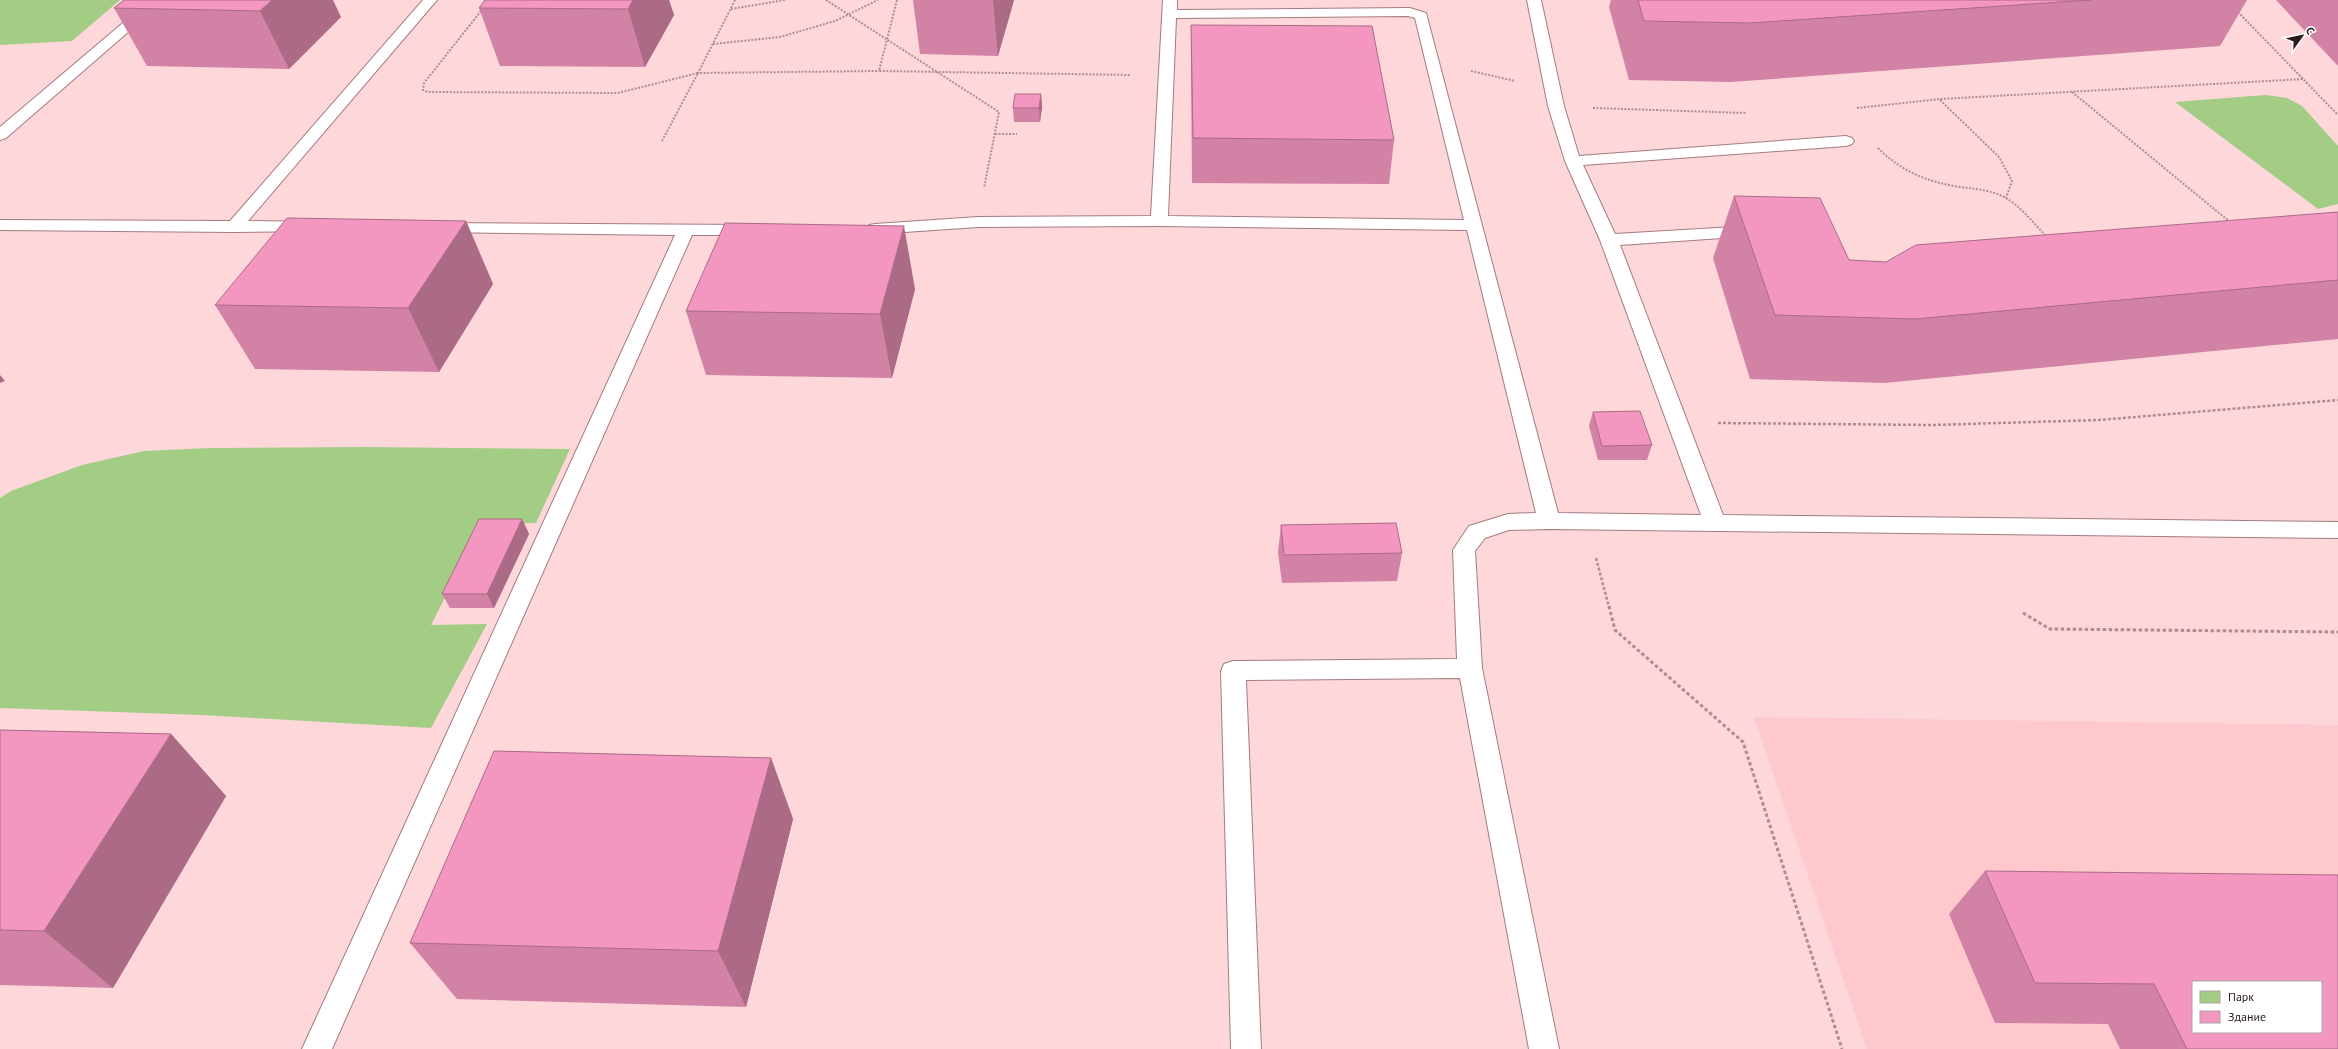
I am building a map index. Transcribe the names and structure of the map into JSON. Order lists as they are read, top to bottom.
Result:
{
  "legend": ["Парк", "Здание"],
  "north": "top right"
}
